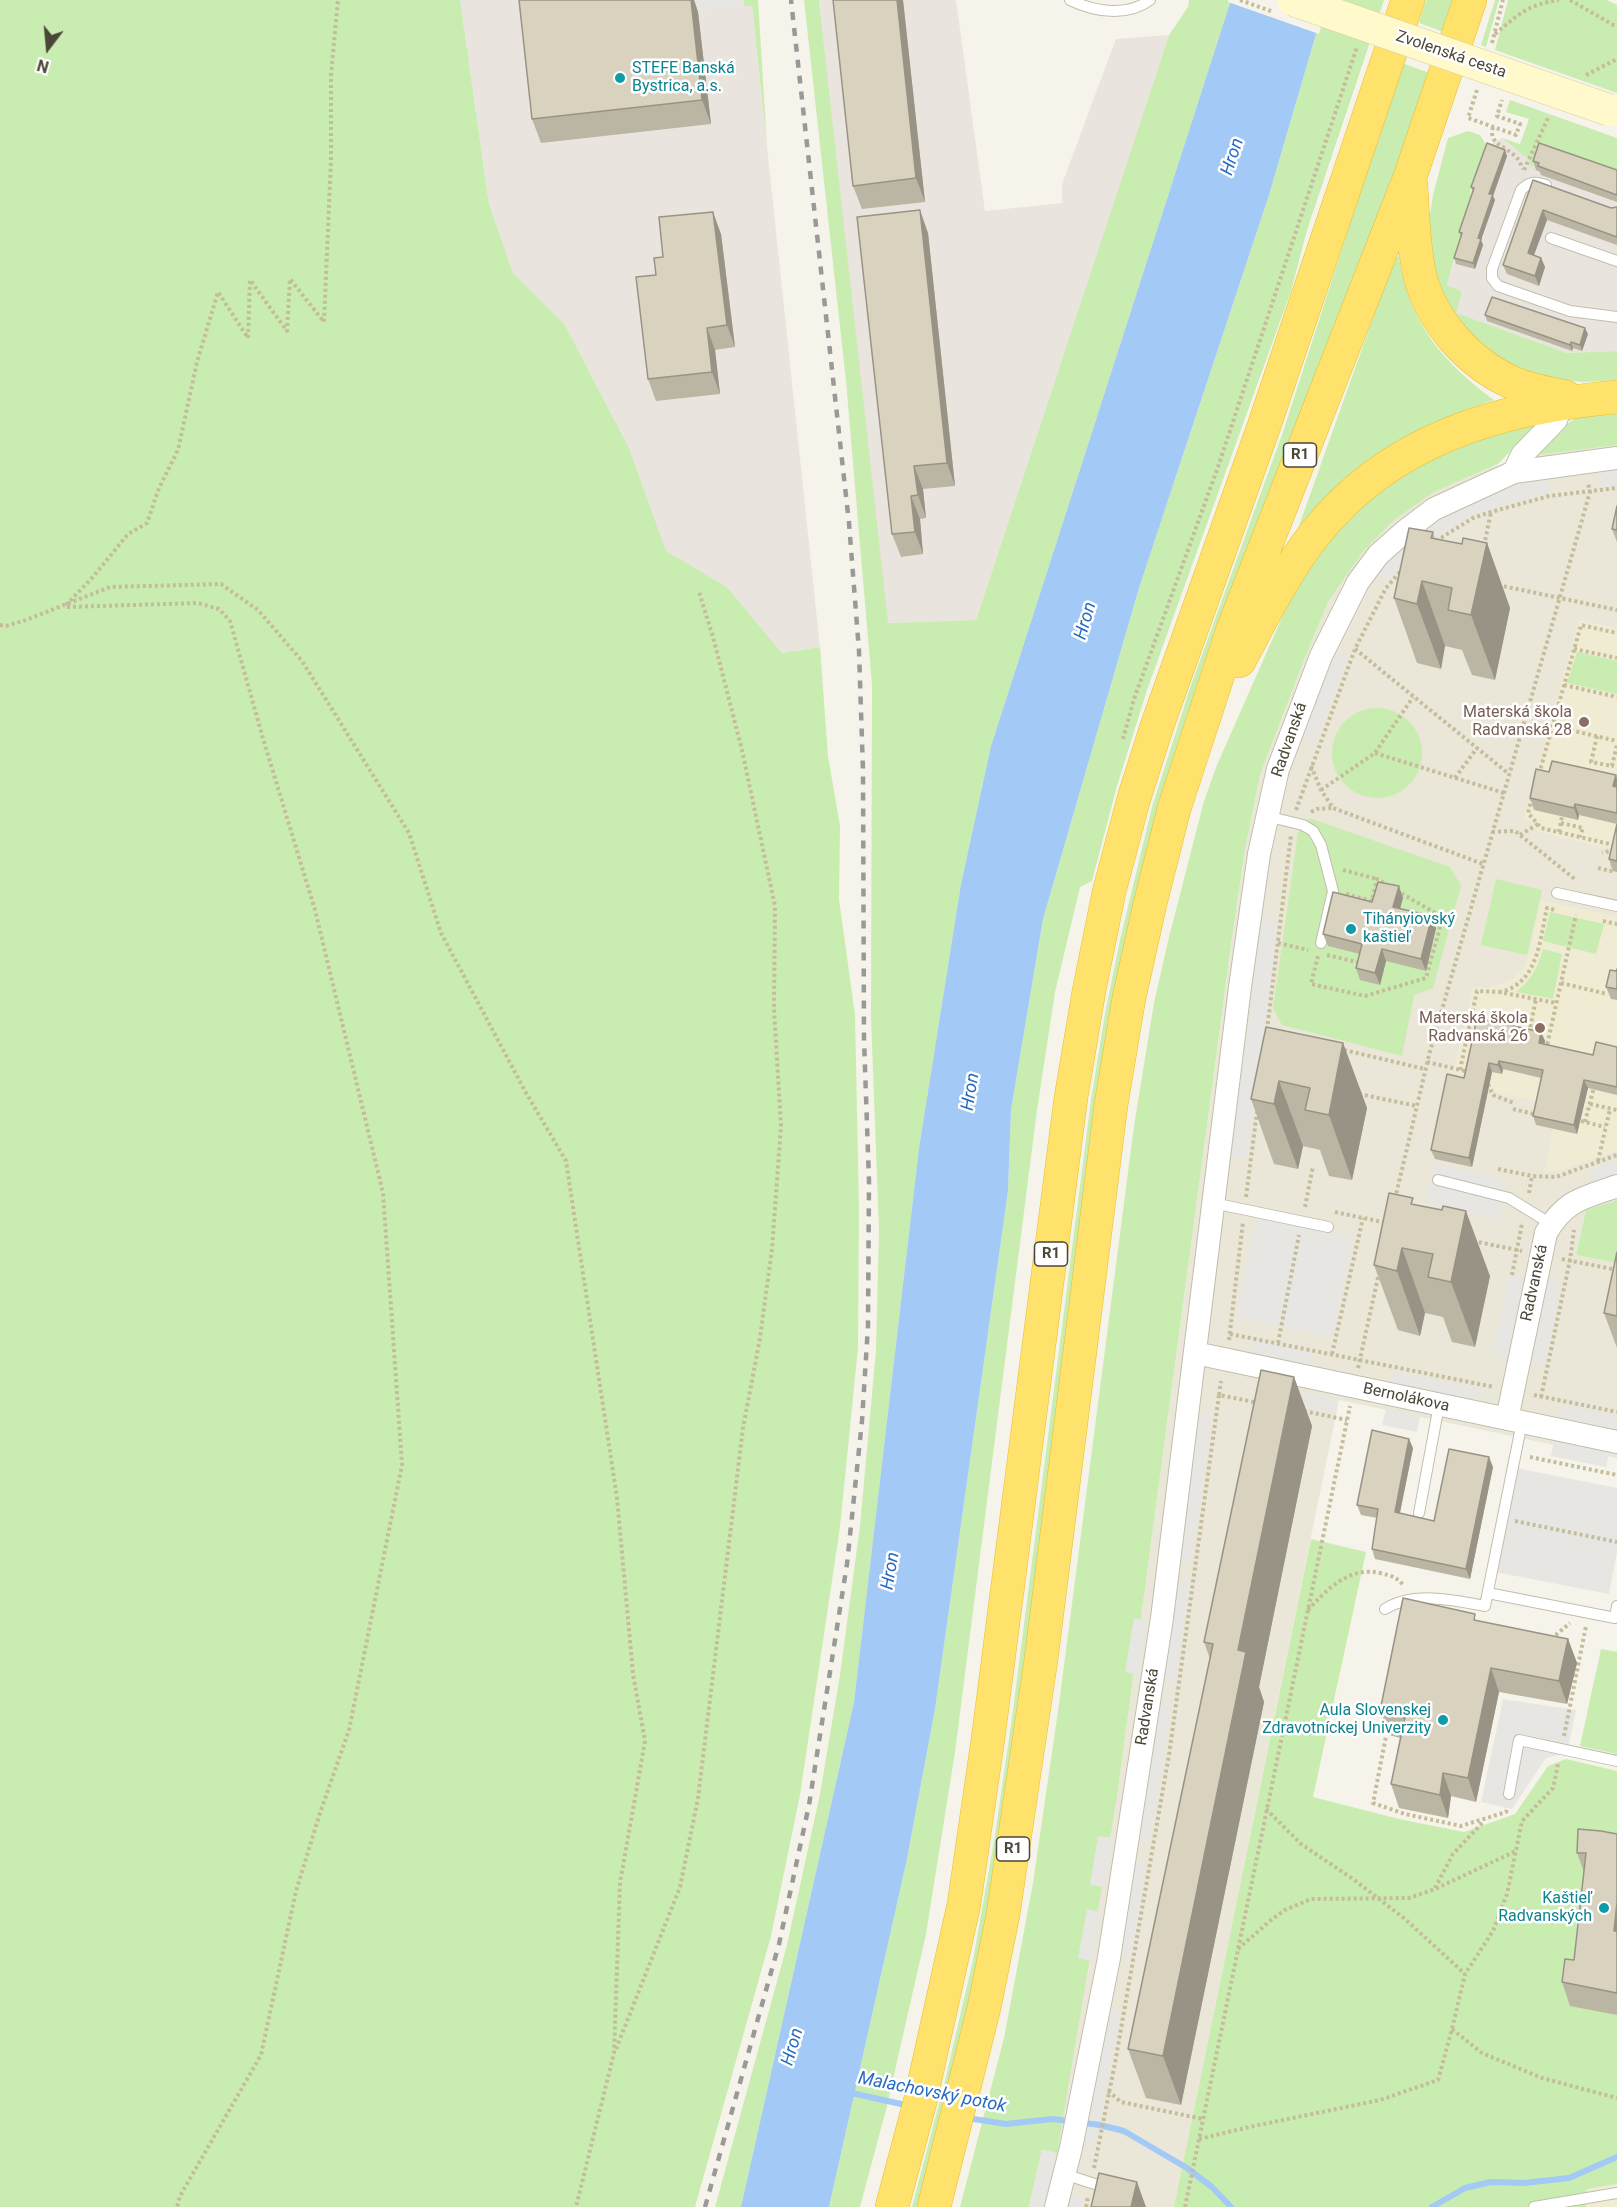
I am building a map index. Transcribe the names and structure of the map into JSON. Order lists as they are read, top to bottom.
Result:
{
  "streets": {
    "highway": ["R1"],
    "main road": ["Zvolenská cesta"],
    "street": ["Radvanská", "Bernolákova"]
  },
  "crossings": [
    ["Radvanská", "Bernolákova"]
  ],
  "water": ["Hron", "Malachovský potok"],
  "places": [
    "STEFE Banská Bystrica, a.s.",
    "Materská škola Radvanská 28",
    "Tihányiovský kaštieľ",
    "Materská škola Radvanská 26",
    "Aula Slovenskej Zdravotníckej Univerzity",
    "Kaštieľ Radvanských"
  ],
  "north": "bottom"
}
